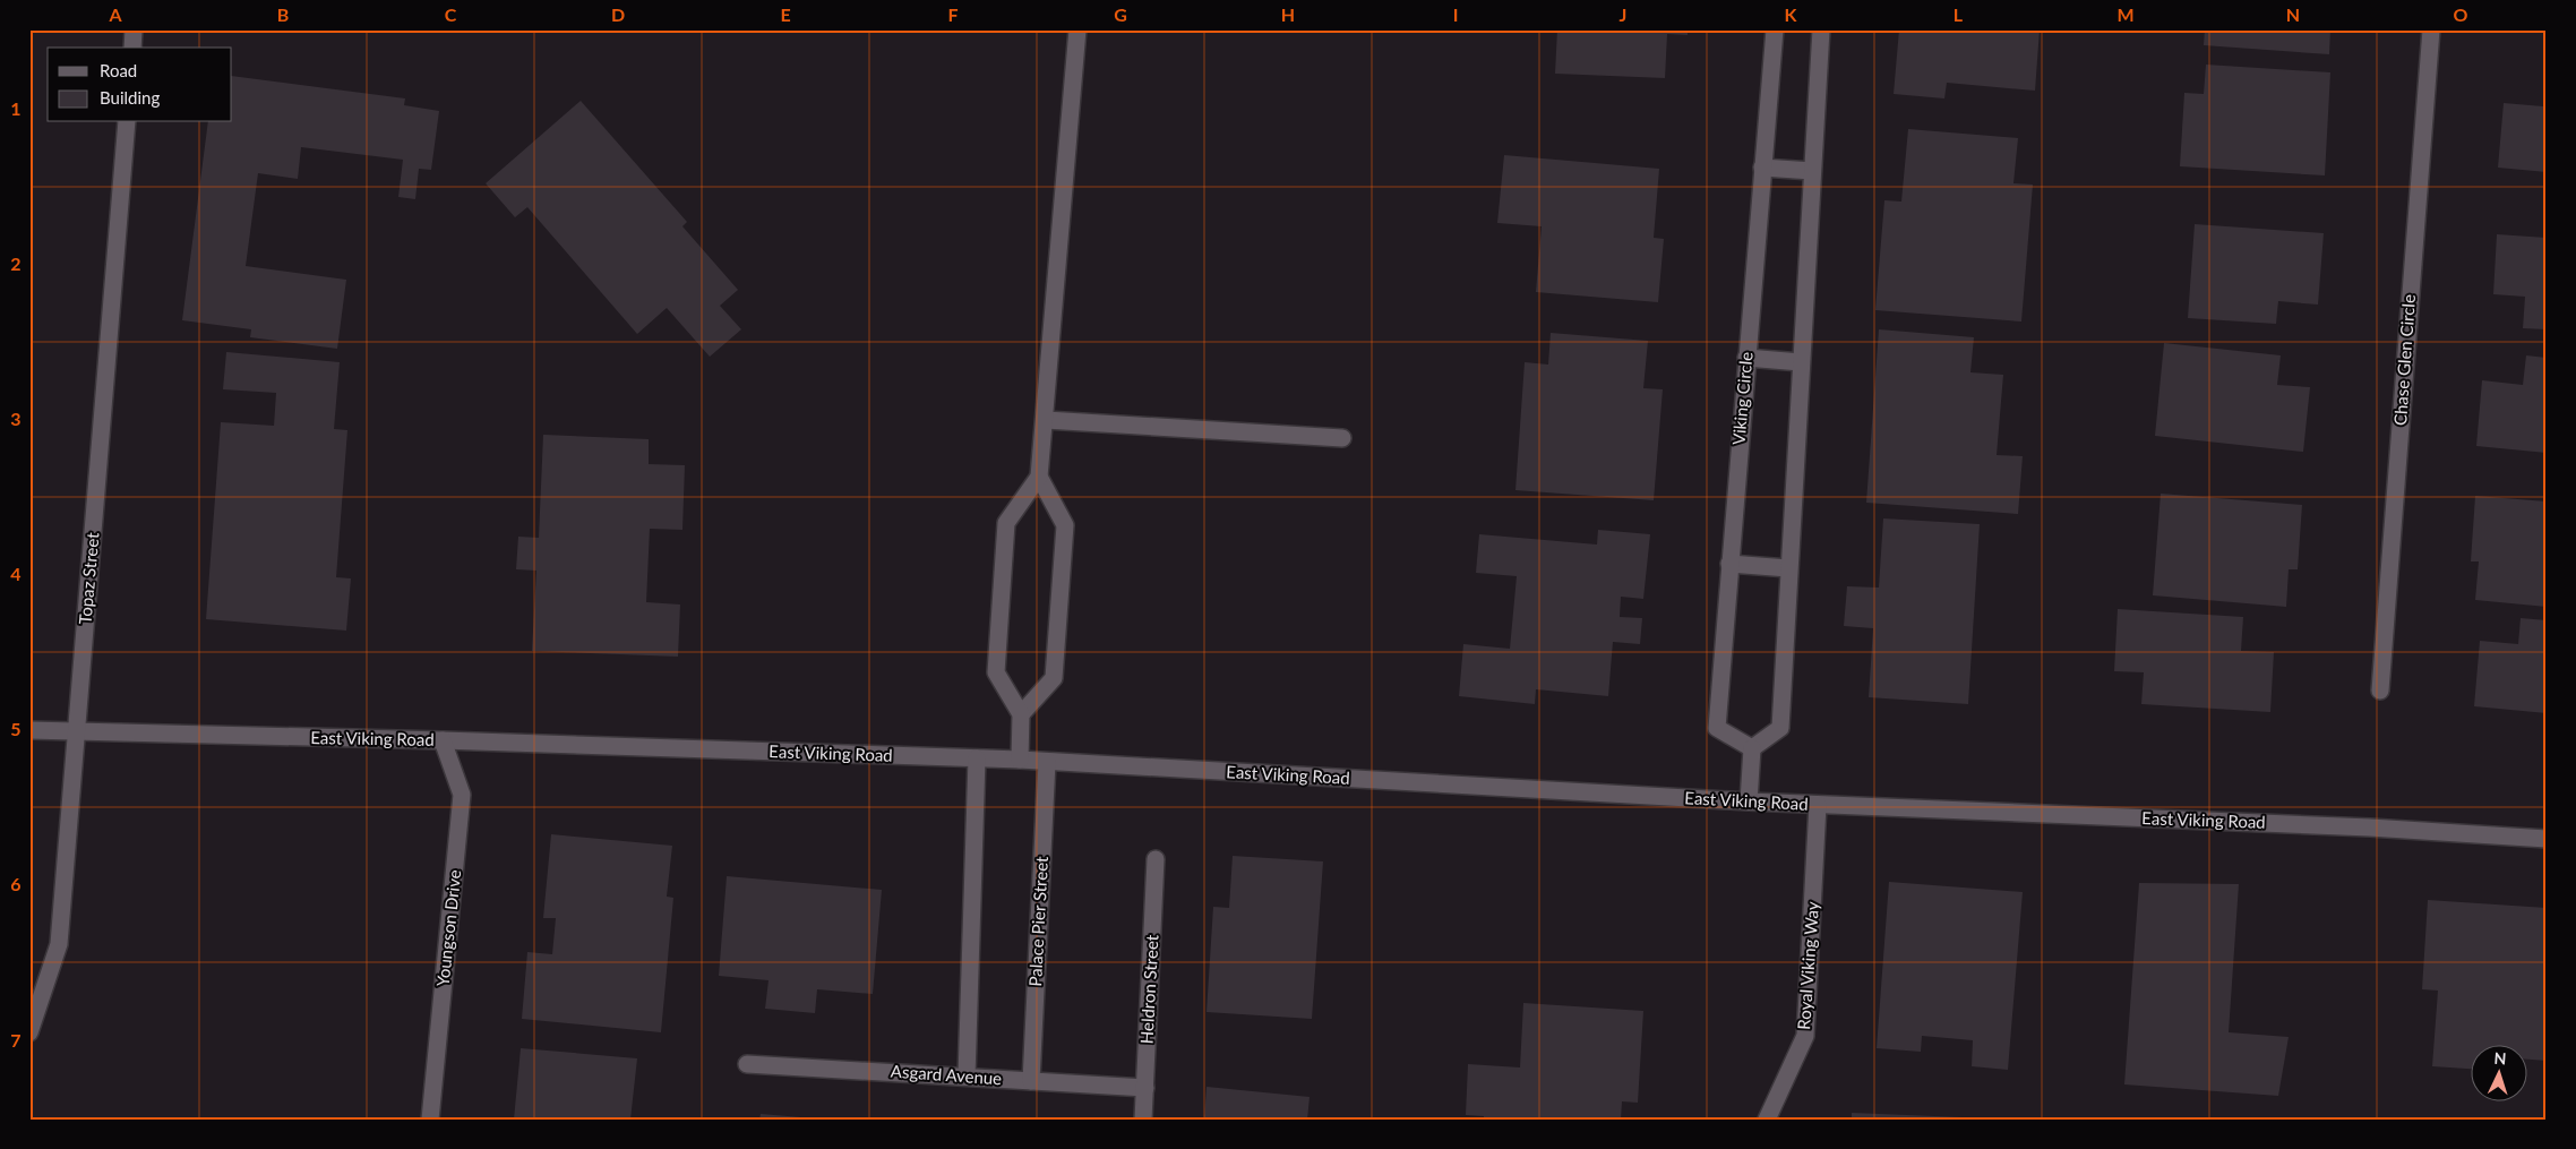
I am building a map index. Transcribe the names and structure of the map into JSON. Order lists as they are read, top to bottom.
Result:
{
  "streets": {
    "street": [
      "Chase Glen Circle",
      "Viking Circle",
      "Topaz Street",
      "East Viking Road",
      "Palace Pier Street",
      "Youngson Drive",
      "Royal Viking Way",
      "Heldron Street",
      "Asgard Avenue"
    ]
  },
  "crossings": [
    ["Topaz Street", "East Viking Road"],
    ["East Viking Road", "Palace Pier Street"],
    ["East Viking Road", "Youngson Drive"],
    ["East Viking Road", "Royal Viking Way"],
    ["Palace Pier Street", "Asgard Avenue"],
    ["Heldron Street", "Asgard Avenue"]
  ],
  "legend": ["Road", "Building"],
  "north": "top",
  "grid": {
    "columns": [
      "A",
      "B",
      "C",
      "D",
      "E",
      "F",
      "G",
      "H",
      "I",
      "J",
      "K",
      "L",
      "M",
      "N",
      "O"
    ],
    "rows": [
      "1",
      "2",
      "3",
      "4",
      "5",
      "6",
      "7"
    ]
  }
}
